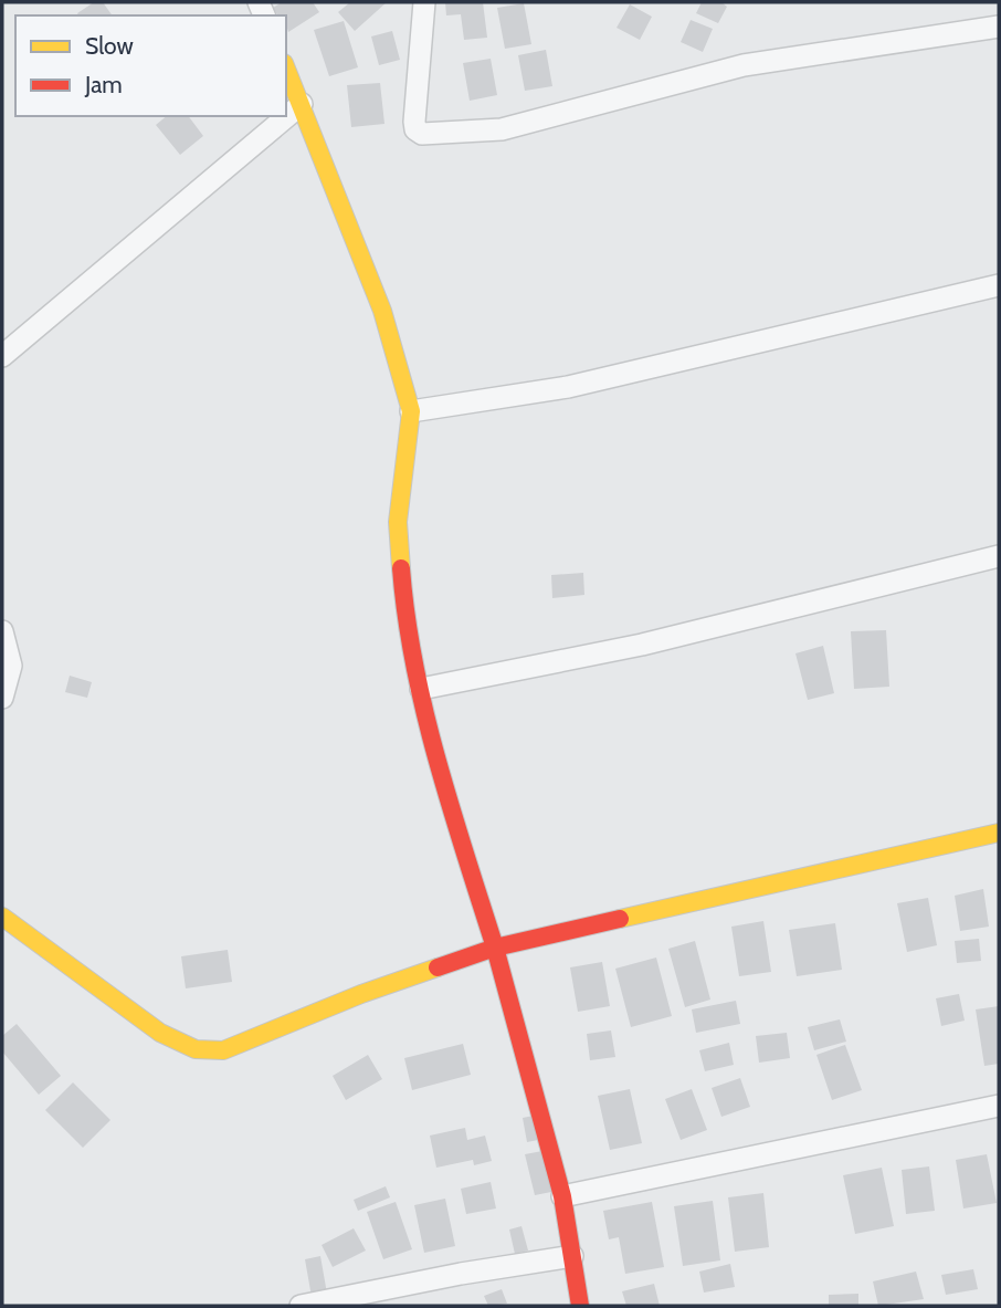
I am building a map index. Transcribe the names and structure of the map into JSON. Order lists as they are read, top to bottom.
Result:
{
  "legend": ["Slow", "Jam"]
}
